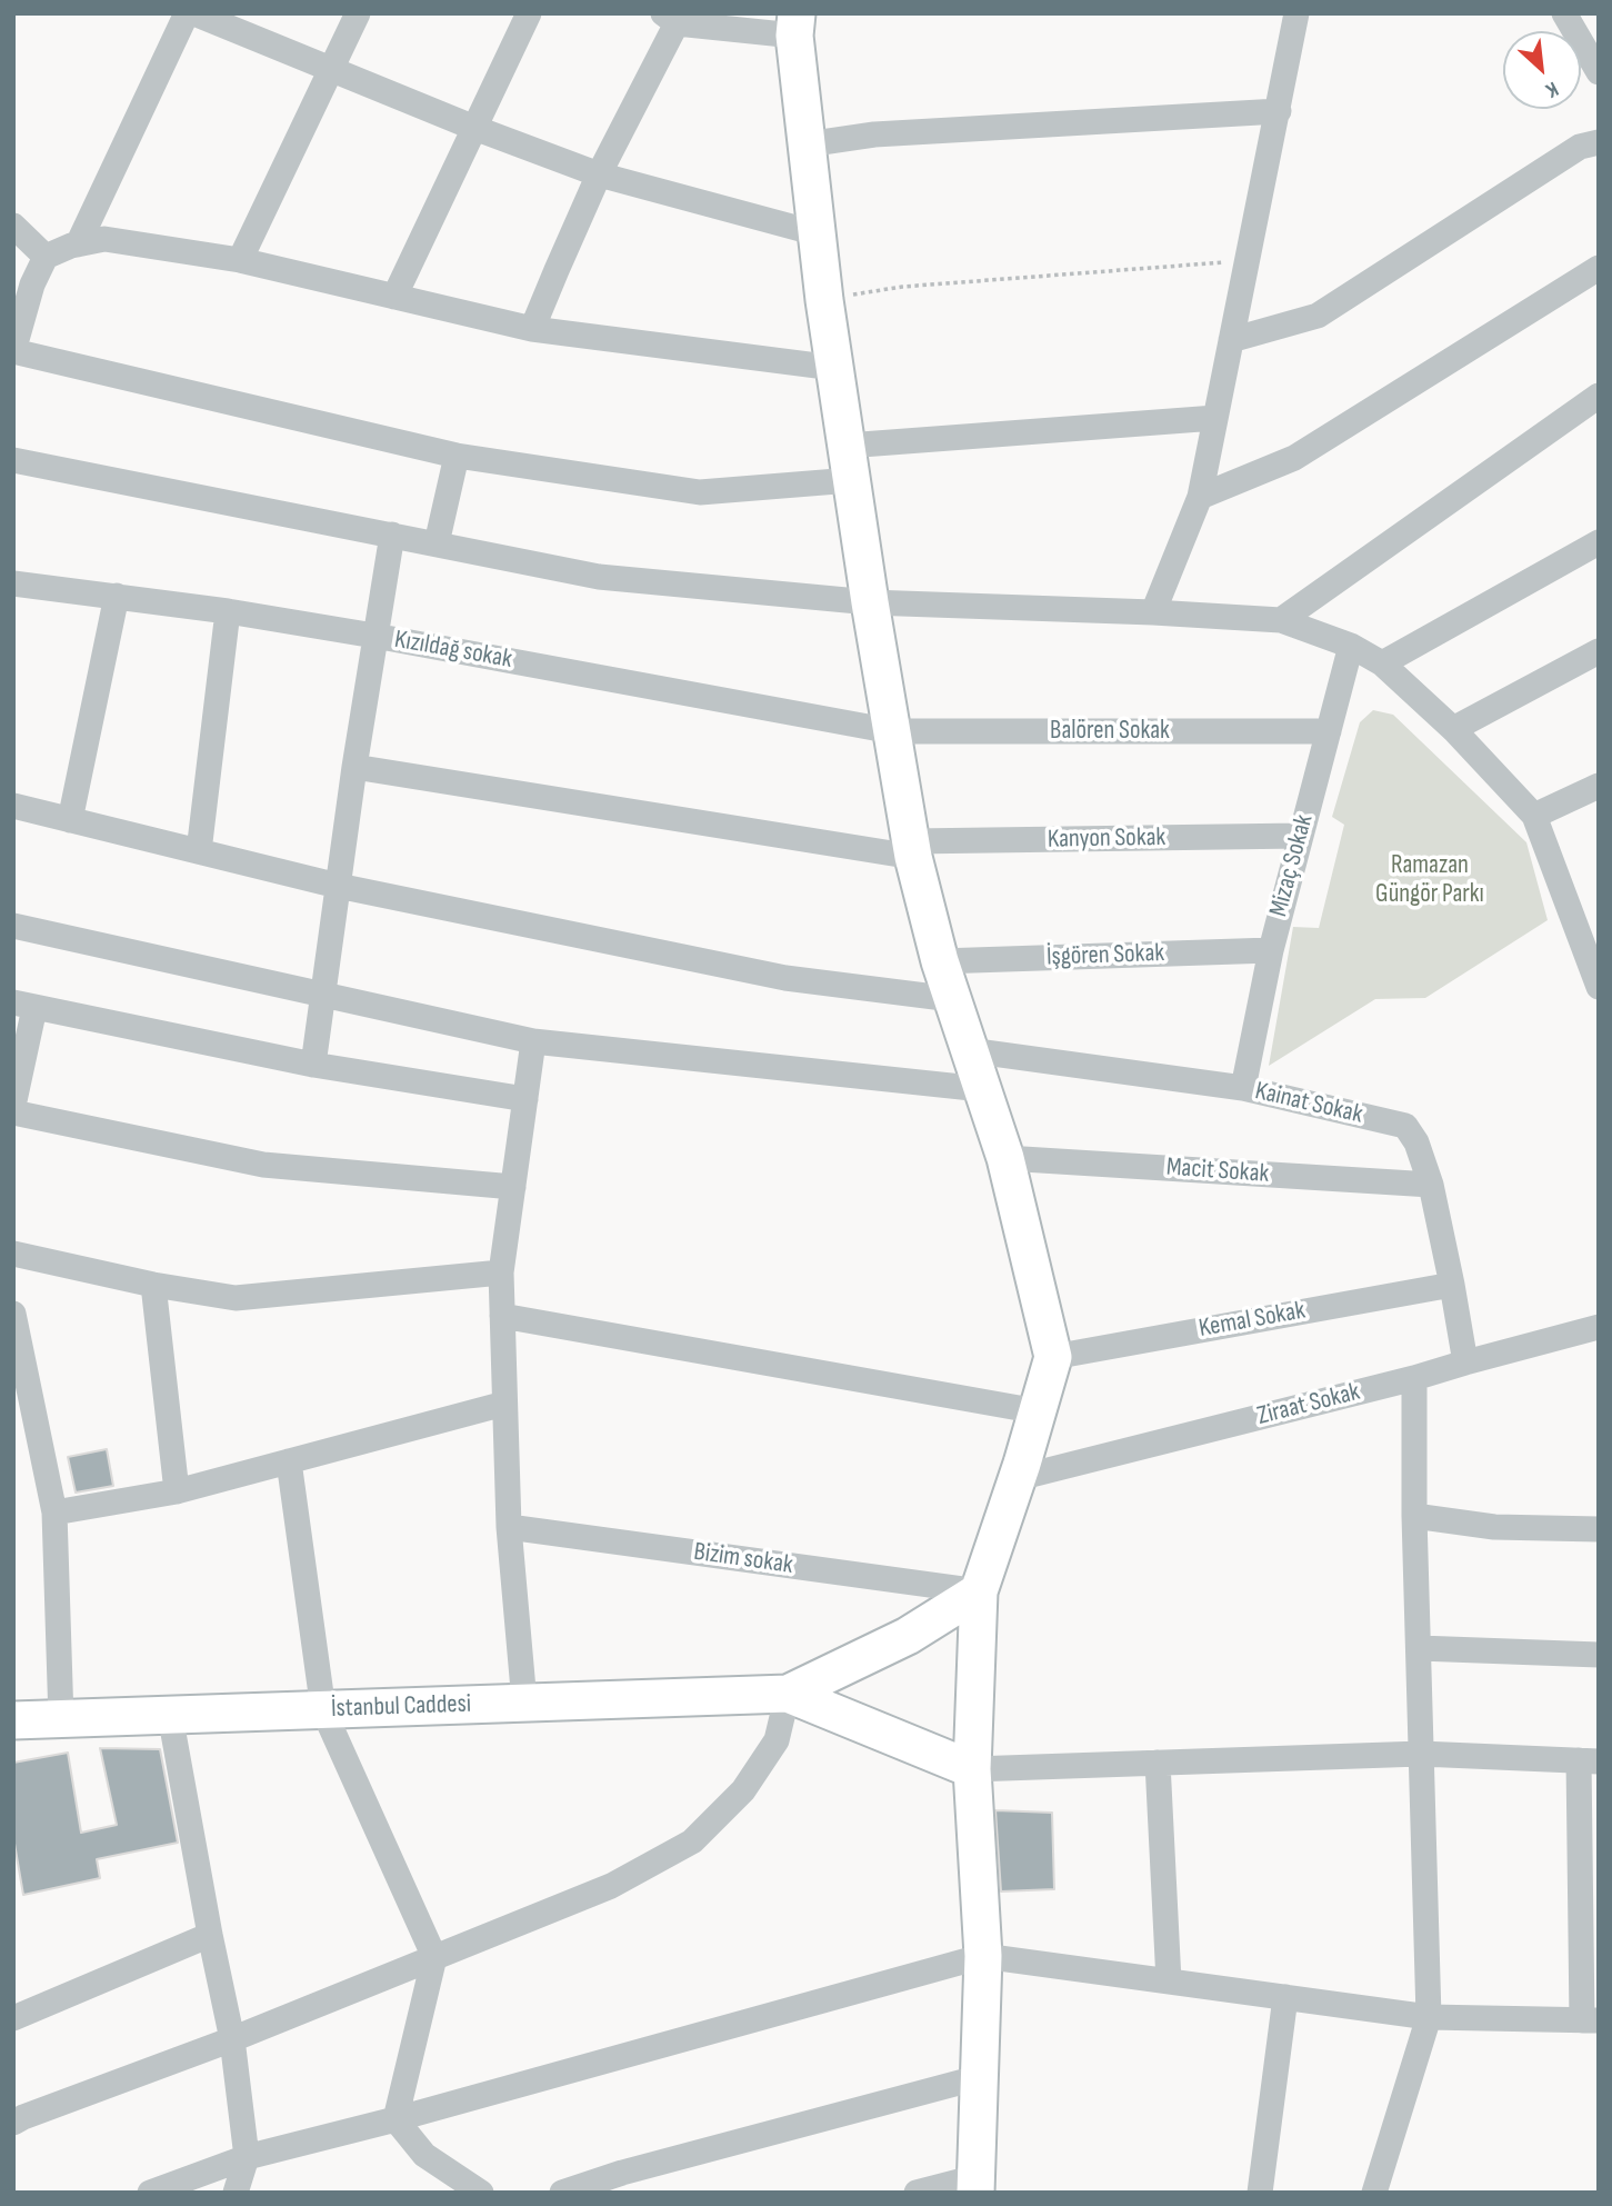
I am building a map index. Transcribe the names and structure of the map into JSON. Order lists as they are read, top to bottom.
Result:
{
  "streets": {
    "street": [
      "Kızıldağ sokak",
      "Balören Sokak",
      "Kanyon Sokak",
      "Mizaç Sokak",
      "İşgören Sokak",
      "Kainat Sokak",
      "Macit Sokak",
      "Kemal Sokak",
      "Ziraat Sokak",
      "Bizim sokak",
      "İstanbul Caddesi"
    ]
  },
  "crossings": [
    ["Kızıldağ sokak", "Balören Sokak"],
    ["Balören Sokak", "Mizaç Sokak"],
    ["Kanyon Sokak", "Mizaç Sokak"],
    ["Mizaç Sokak", "İşgören Sokak"],
    ["Mizaç Sokak", "Kainat Sokak"],
    ["Kainat Sokak", "Macit Sokak"],
    ["Kainat Sokak", "Kemal Sokak"],
    ["Kainat Sokak", "Ziraat Sokak"]
  ],
  "parks": ["Ramazan Güngör Parkı"],
  "north": "bottom right"
}
